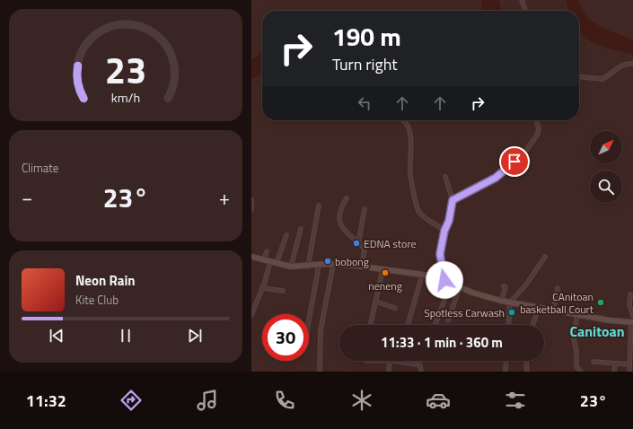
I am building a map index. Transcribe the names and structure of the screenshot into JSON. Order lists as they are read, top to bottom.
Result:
{
  "districts": ["Canitoan"],
  "places": [
    "EDNA store",
    "bobong",
    "neneng",
    "CAnitoan basketball Court",
    "Spotless Carwash"
  ],
  "north": "top right",
  "page": {
    "turn": ["190 m", "Turn right"],
    "tile": "Climate",
    "heat": ["−", "23°", "+"],
    "song": ["Neon Rain", "Kite Club"],
    "limit": "30",
    "trip": "11:33 · 1 min · 360 m",
    "tabs": ["11:32", "23°"],
    "gauge": ["23", "km/h"]
  }
}
